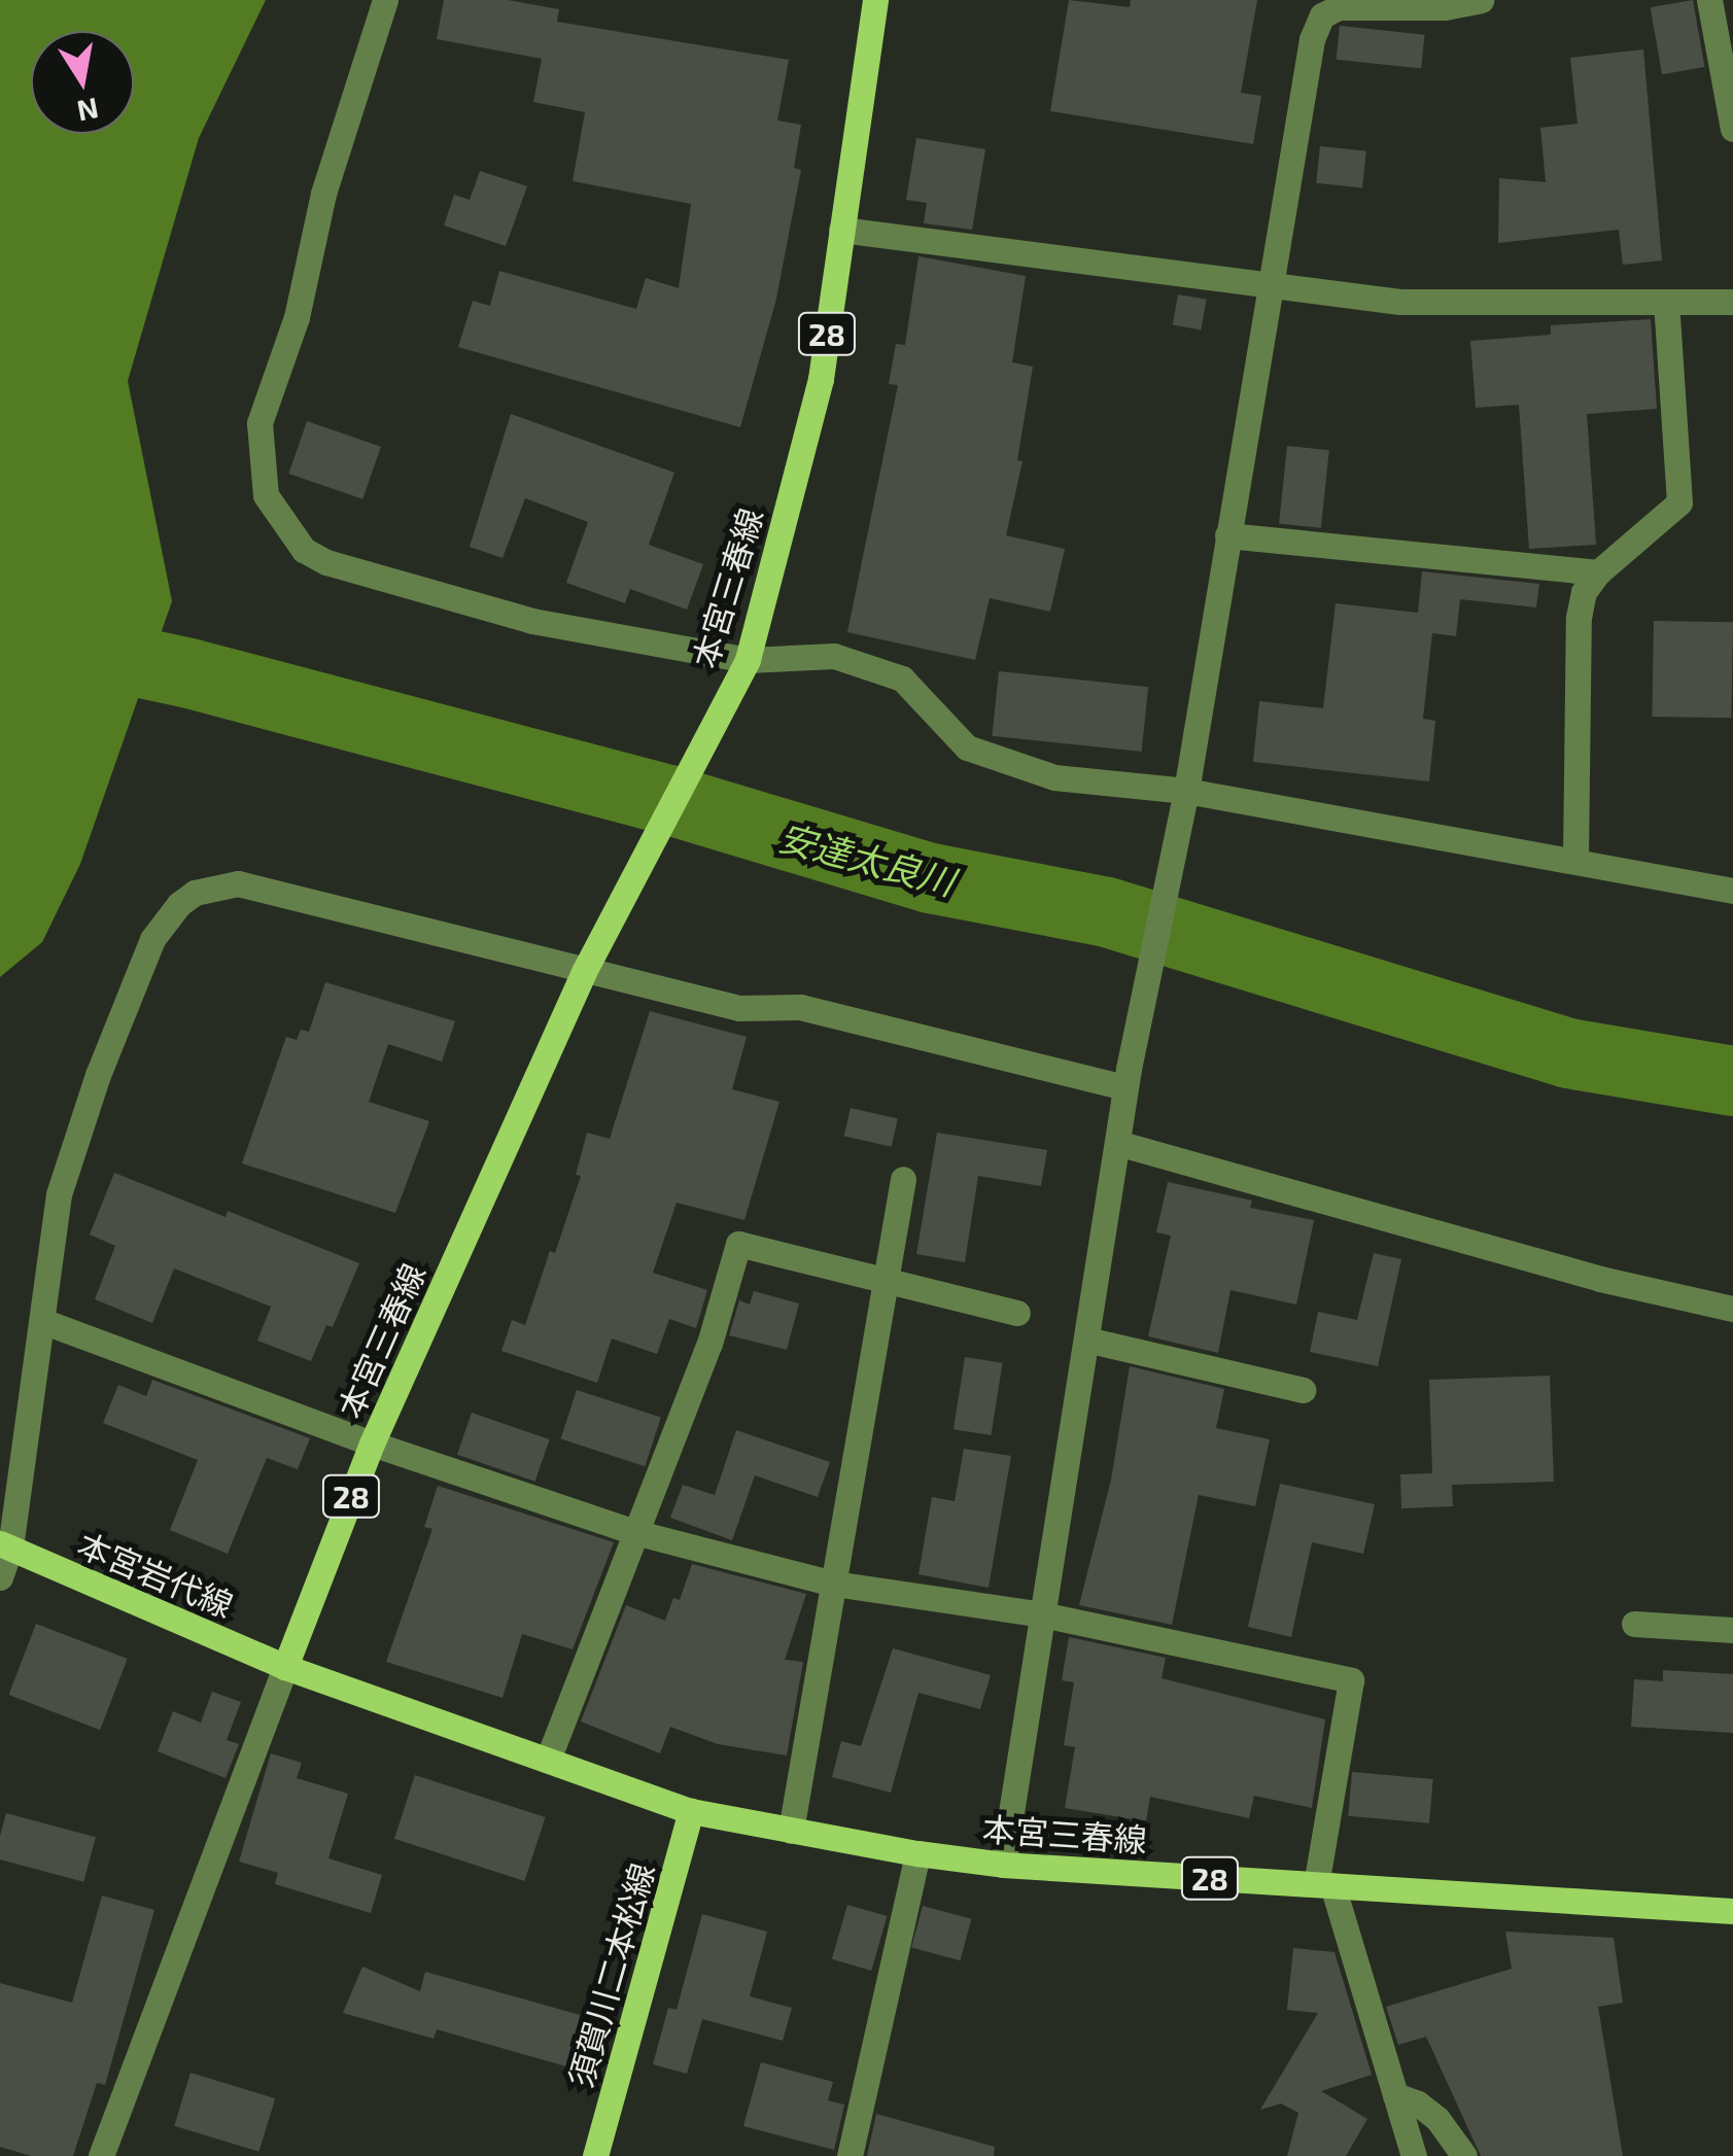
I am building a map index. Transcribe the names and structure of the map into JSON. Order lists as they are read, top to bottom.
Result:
{
  "streets": {
    "main road": [
      "28",
      "本宮三春線",
      "本宮岩代線",
      "須賀川二本松線"
    ]
  },
  "crossings": [
    ["本宮三春線", "本宮岩代線"],
    ["本宮三春線", "須賀川二本松線"]
  ],
  "water": ["安達太良川"],
  "north": "bottom"
}
